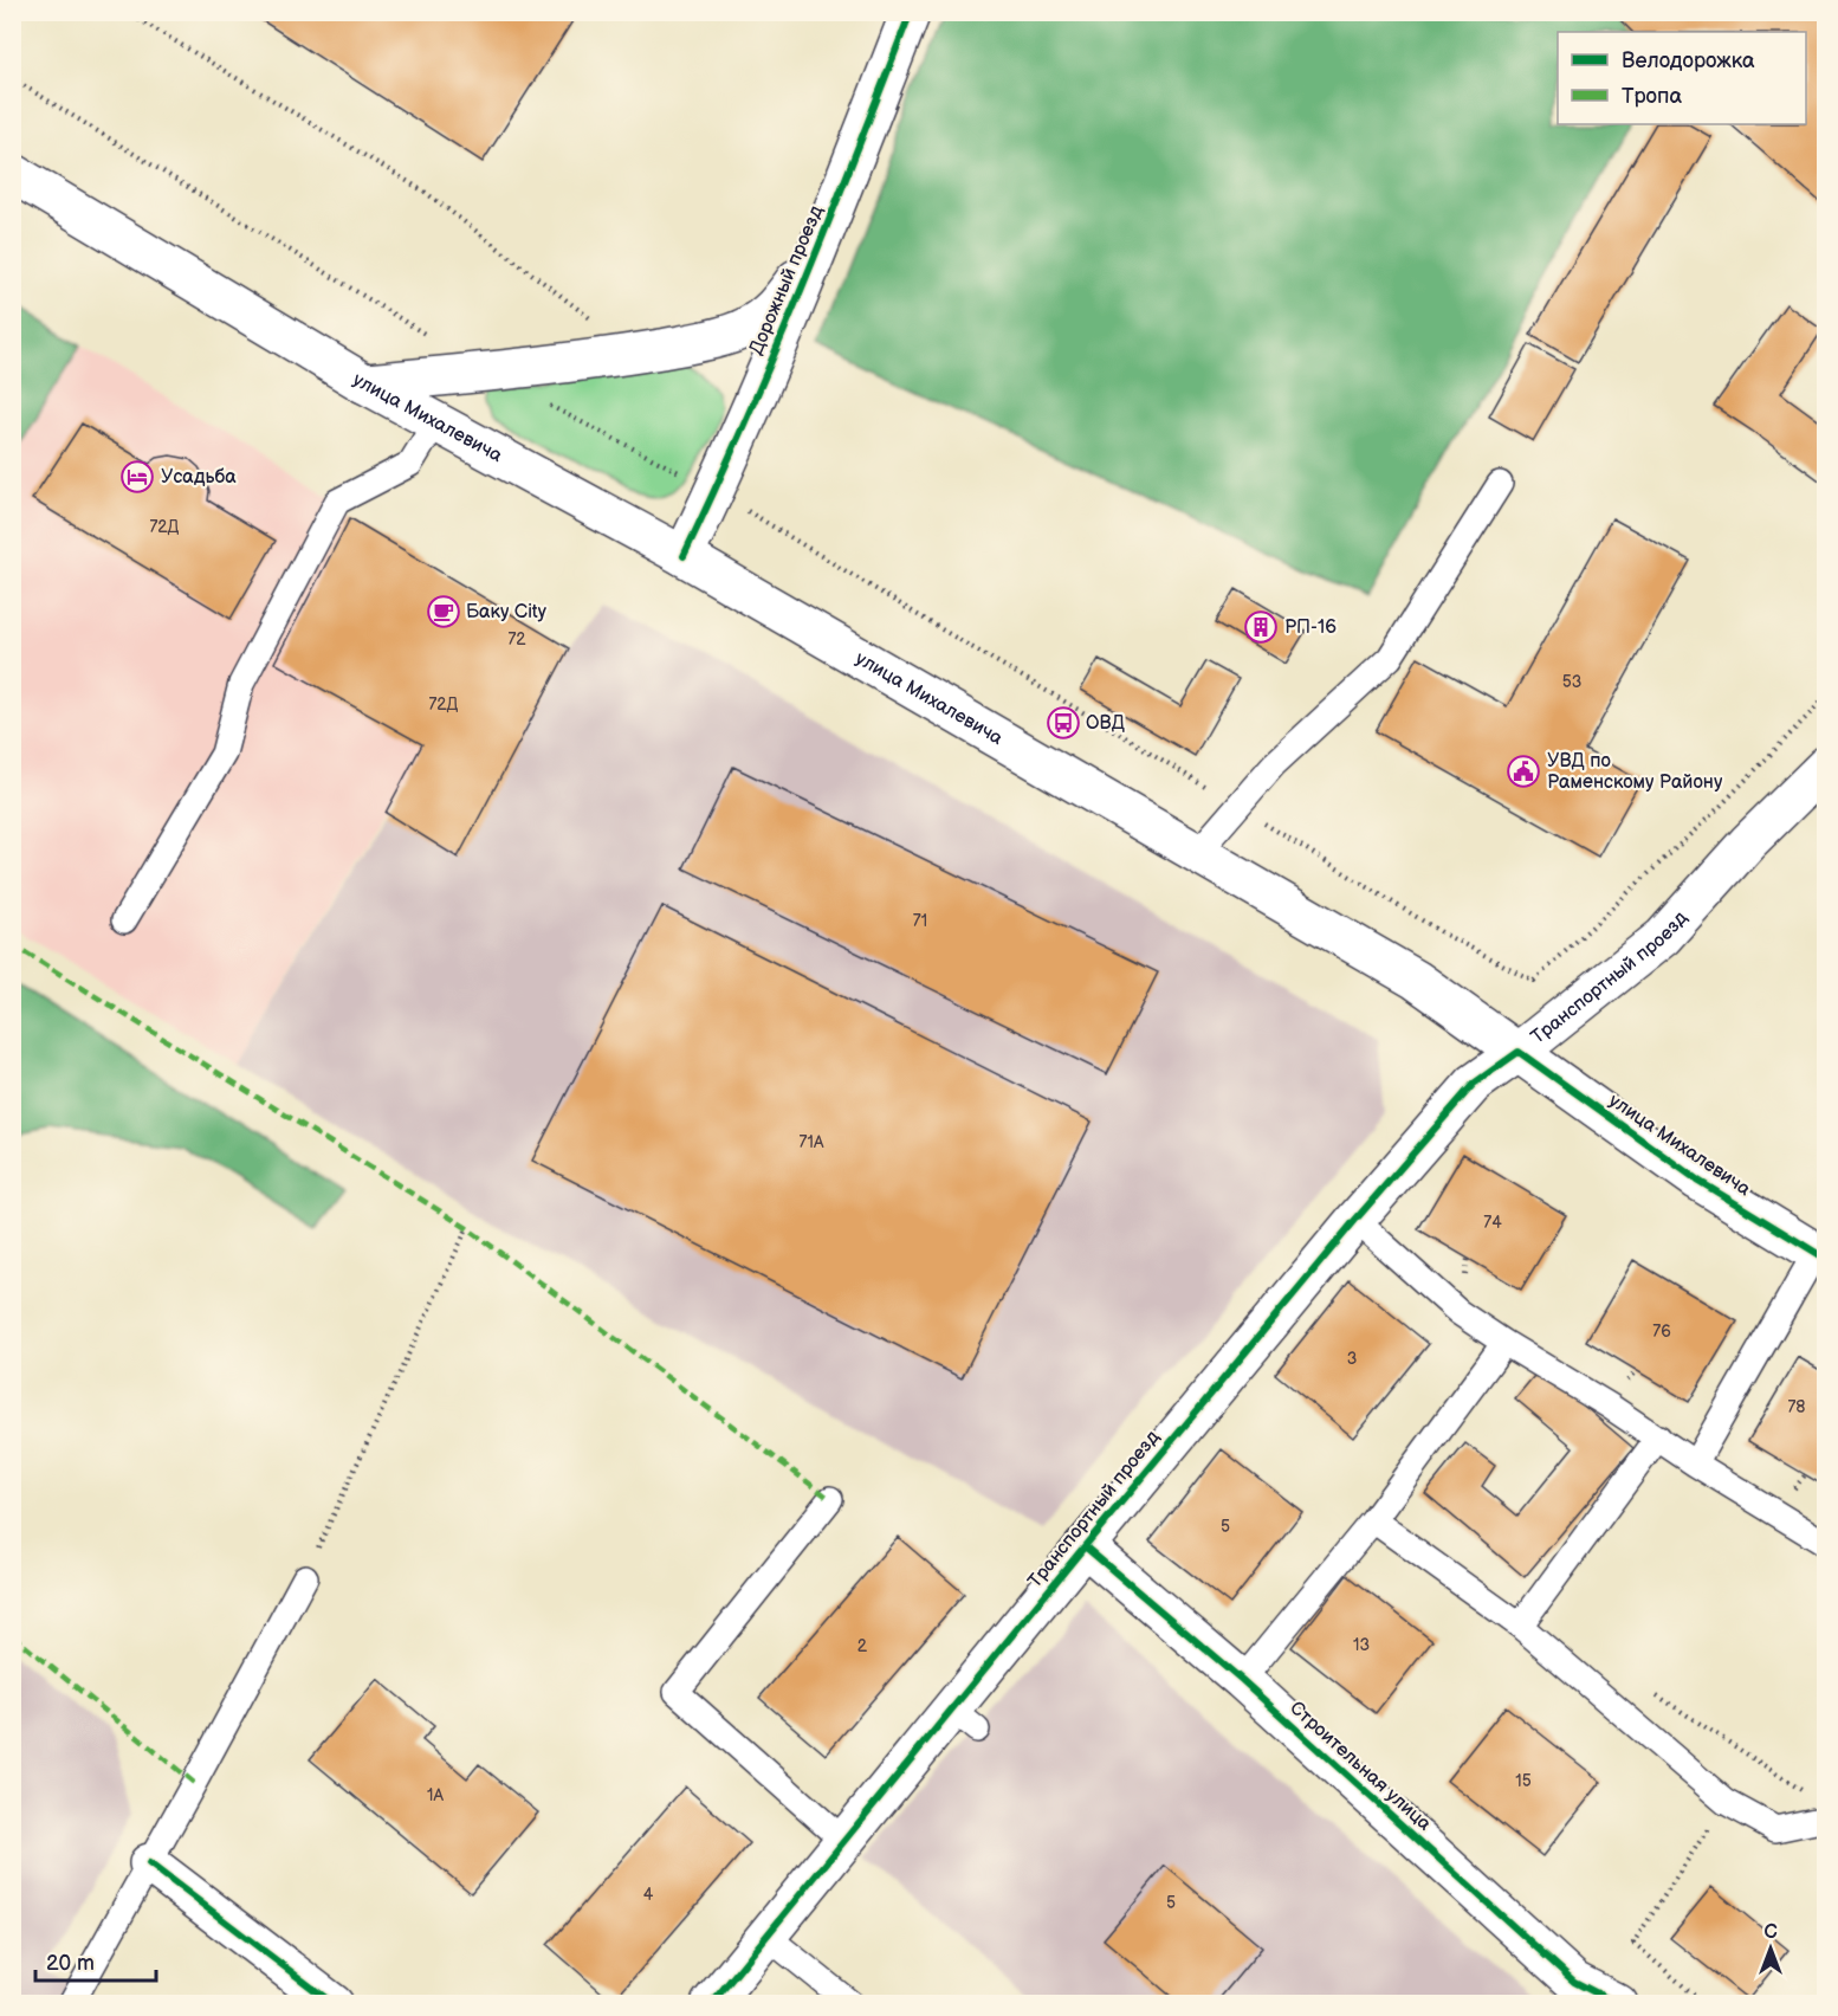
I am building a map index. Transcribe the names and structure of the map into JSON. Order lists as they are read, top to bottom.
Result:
{
  "streets": {
    "street": [
      "Дорожный проезд",
      "улица Михалевича",
      "Транспортный проезд",
      "Строительная улица"
    ]
  },
  "crossings": [
    ["Дорожный проезд", "улица Михалевича"],
    ["улица Михалевича", "Транспортный проезд"],
    ["Транспортный проезд", "Строительная улица"]
  ],
  "places": {
    "hotel": ["Усадьба"],
    "cafe": ["Баку City"],
    "building": ["РП-16"],
    "bus stop": ["ОВД"],
    "public building": ["УВД по Раменскому Району"]
  },
  "house_numbers": [
    "72Д",
    "72",
    "53",
    "72Д",
    "71",
    "71А",
    "74",
    "76",
    "3",
    "78",
    "5",
    "13",
    "2",
    "15",
    "1А",
    "4",
    "5"
  ],
  "legend": ["Велодорожка", "Тропа"],
  "scale_bar": "20 m",
  "north": "top"
}
